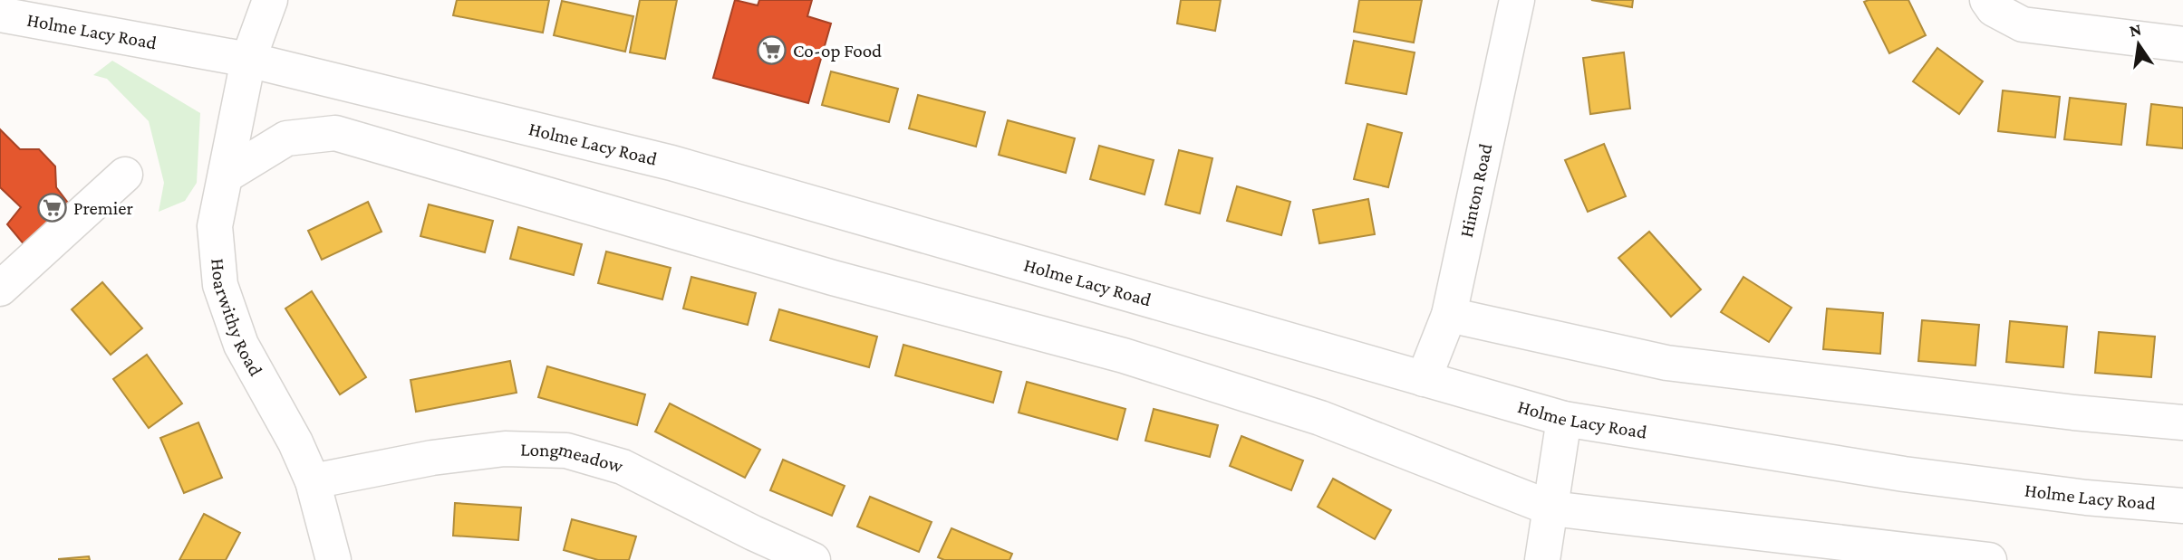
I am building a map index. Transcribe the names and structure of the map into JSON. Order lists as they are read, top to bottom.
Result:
{
  "streets": {
    "street": [
      "Holme Lacy Road",
      "Hinton Road",
      "Hoarwithy Road",
      "Longmeadow"
    ]
  },
  "crossings": [
    ["Holme Lacy Road", "Hinton Road"],
    ["Holme Lacy Road", "Hoarwithy Road"],
    ["Hoarwithy Road", "Longmeadow"]
  ],
  "places": {
    "supermarket": ["Co-op Food", "Premier"]
  },
  "north": "top"
}
